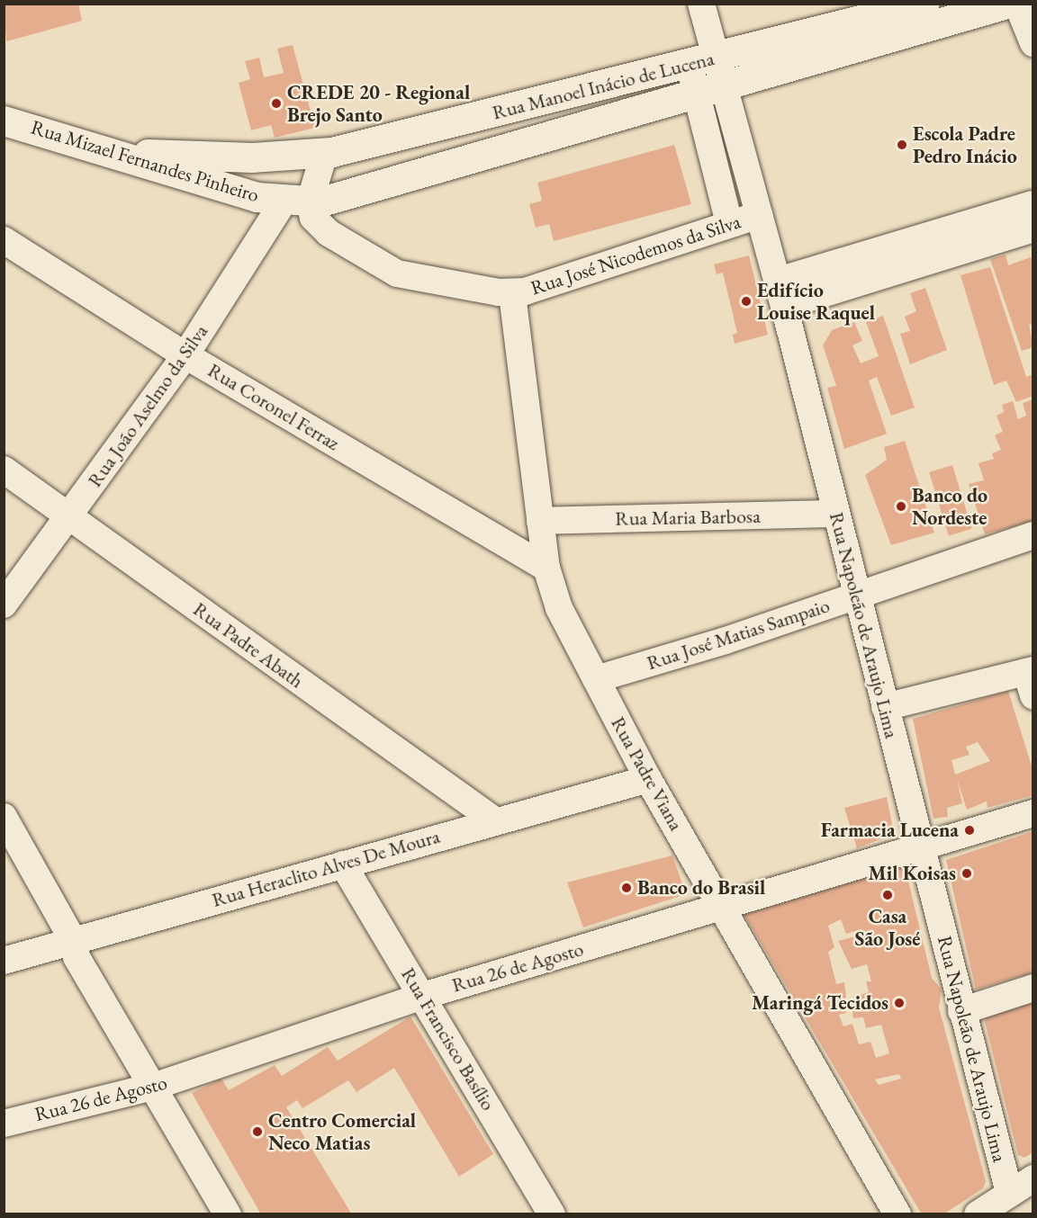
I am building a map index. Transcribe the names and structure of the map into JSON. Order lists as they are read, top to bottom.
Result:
{
  "streets": {
    "street": [
      "Rua Manoel Inácio de Lucena",
      "Rua Mizael Fernandes Pinheiro",
      "Rua José Nicodemos da Silva",
      "Rua João Aselmo da Silva",
      "Rua Coronel Ferraz",
      "Rua Maria Barbosa",
      "Rua Napoleão de Araujo Lima",
      "Rua José Matias Sampaio",
      "Rua Padre Abath",
      "Rua Padre Viana",
      "Rua Heraclito Alves De Moura",
      "Rua 26 de Agosto",
      "Rua Francisco Basílio"
    ]
  },
  "crossings": [
    ["Rua Manoel Inácio de Lucena", "Rua Mizael Fernandes Pinheiro"],
    ["Rua Manoel Inácio de Lucena", "Rua João Aselmo da Silva"],
    ["Rua Manoel Inácio de Lucena", "Rua Napoleão de Araujo Lima"],
    ["Rua Mizael Fernandes Pinheiro", "Rua João Aselmo da Silva"],
    ["Rua José Nicodemos da Silva", "Rua Napoleão de Araujo Lima"],
    ["Rua José Nicodemos da Silva", "Rua Padre Viana"],
    ["Rua João Aselmo da Silva", "Rua Coronel Ferraz"],
    ["Rua João Aselmo da Silva", "Rua Padre Abath"],
    ["Rua Coronel Ferraz", "Rua Padre Viana"],
    ["Rua Maria Barbosa", "Rua Napoleão de Araujo Lima"],
    ["Rua Maria Barbosa", "Rua Padre Viana"],
    ["Rua Napoleão de Araujo Lima", "Rua José Matias Sampaio"],
    ["Rua Napoleão de Araujo Lima", "Rua 26 de Agosto"],
    ["Rua José Matias Sampaio", "Rua Padre Viana"],
    ["Rua Padre Abath", "Rua Heraclito Alves De Moura"],
    ["Rua Padre Viana", "Rua Heraclito Alves De Moura"],
    ["Rua Padre Viana", "Rua 26 de Agosto"],
    ["Rua Heraclito Alves De Moura", "Rua Francisco Basílio"],
    ["Rua 26 de Agosto", "Rua Francisco Basílio"]
  ],
  "places": [
    "CREDE 20 - Regional Brejo Santo",
    "Escola Padre Pedro Inácio",
    "Edifício Louise Raquel",
    "Banco do Nordeste",
    "Farmacia Lucena",
    "Mil Koisas",
    "Banco do Brasil",
    "Casa São José",
    "Maringá Tecidos",
    "Centro Comercial Neco Matias"
  ]
}
